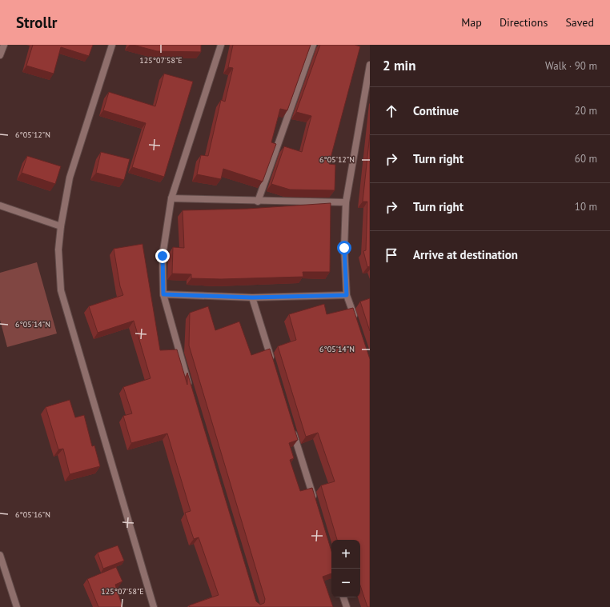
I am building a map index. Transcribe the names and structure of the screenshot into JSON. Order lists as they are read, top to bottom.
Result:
{
  "page": {
    "header": "Strollr",
    "nav": ["Map", "Directions", "Saved"],
    "heading": ["2 min", "Walk · 90 m"],
    "list": [
      ["Continue", "20 m"],
      ["Turn right", "60 m"],
      ["Turn right", "10 m"],
      "Arrive at destination"
    ],
    "map_buttons": ["+", "−"]
  },
  "coordinates": [
    "125°07'58\"E",
    "6°05'12\"N",
    "6°05'14\"N",
    "6°05'16\"N"
  ]
}
